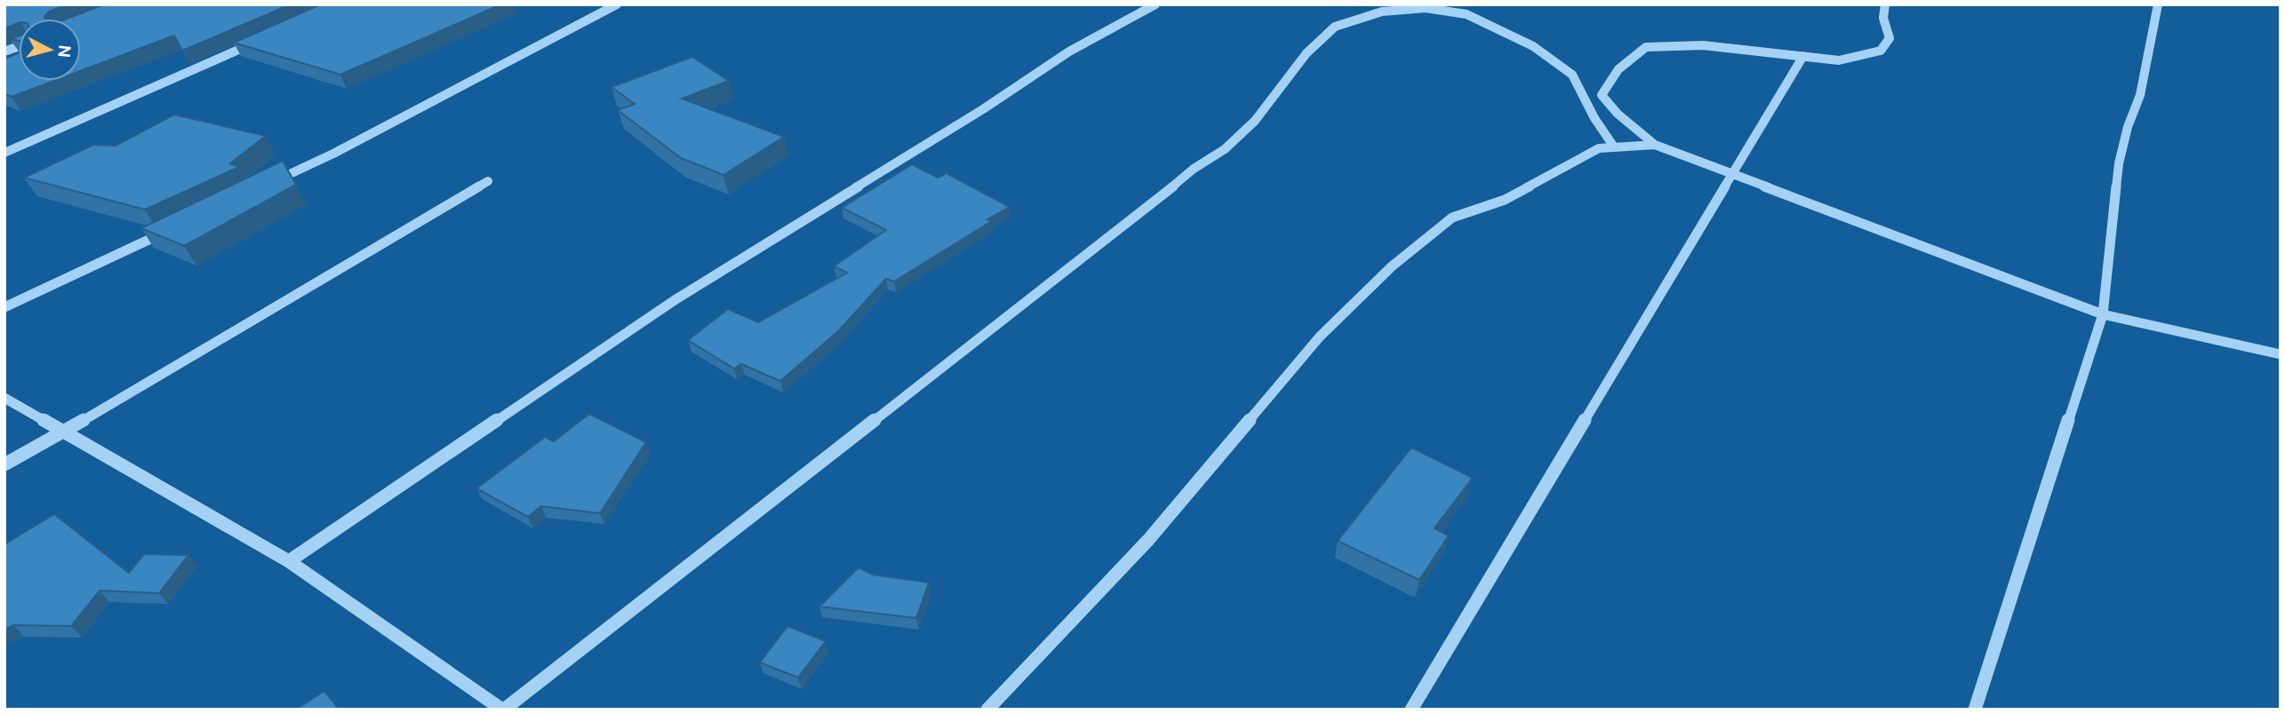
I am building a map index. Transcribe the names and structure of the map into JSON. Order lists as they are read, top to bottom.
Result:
{
  "north": "right"
}
